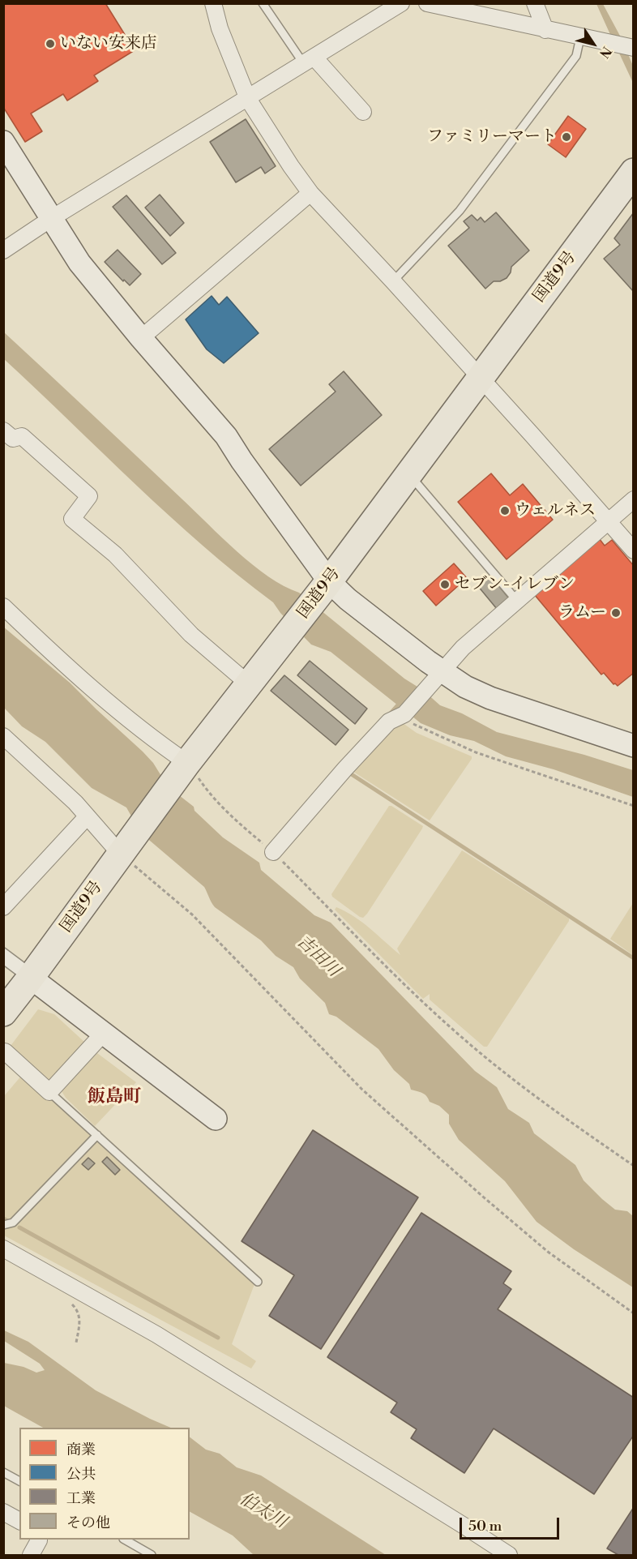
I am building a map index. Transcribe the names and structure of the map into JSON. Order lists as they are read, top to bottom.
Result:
{
  "streets": {
    "highway": ["国道9号"]
  },
  "districts": ["飯島町"],
  "water": ["吉田川", "伯太川"],
  "places": [
    "いない安来店",
    "ファミリーマート",
    "ウェルネス",
    "セブン-イレブン",
    "ラムー"
  ],
  "legend": [
    "商業",
    "公共",
    "工業",
    "その他"
  ],
  "scale_bar": "50 m",
  "north": "bottom right"
}
